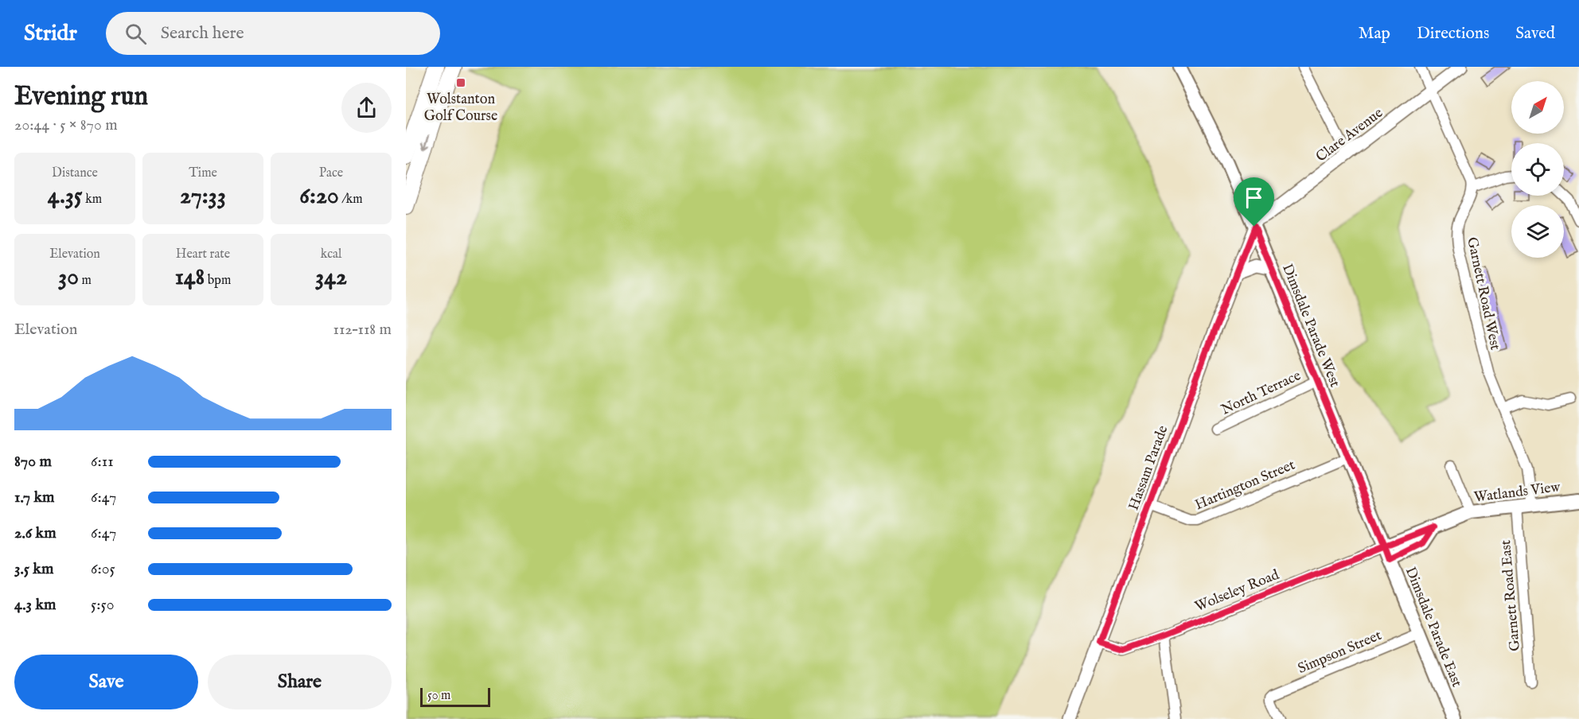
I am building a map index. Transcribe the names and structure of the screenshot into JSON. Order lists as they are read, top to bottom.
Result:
{
  "streets": {
    "main road": ["Dimsdale Parade West", "Watlands View", "Dimsdale Parade East"],
    "street": [
      "Clare Avenue",
      "Garnett Road West",
      "North Terrace",
      "Hassam Parade",
      "Hartington Street",
      "Wolseley Road",
      "Garnett Road East",
      "Simpson Street"
    ]
  },
  "crossings": [
    ["Clare Avenue", "Dimsdale Parade West"],
    ["Clare Avenue", "Hassam Parade"],
    ["Garnett Road West", "Watlands View"],
    ["Dimsdale Parade West", "North Terrace"],
    ["Dimsdale Parade West", "Hassam Parade"],
    ["Dimsdale Parade West", "Hartington Street"],
    ["Dimsdale Parade West", "Watlands View"],
    ["Dimsdale Parade West", "Wolseley Road"],
    ["Dimsdale Parade West", "Dimsdale Parade East"],
    ["Hassam Parade", "Hartington Street"],
    ["Hassam Parade", "Wolseley Road"],
    ["Watlands View", "Wolseley Road"],
    ["Watlands View", "Garnett Road East"],
    ["Watlands View", "Dimsdale Parade East"],
    ["Wolseley Road", "Dimsdale Parade East"],
    ["Dimsdale Parade East", "Simpson Street"]
  ],
  "places": {
    "transit": ["Wolstanton Golf Course"]
  },
  "scale_bar": "50 m",
  "north": "top right",
  "page": {
    "header": "Stridr",
    "search": "Search here",
    "nav": ["Map", "Directions", "Saved"],
    "heading": ["Evening run", "20:44 · 5 × 870 m"],
    "stats": [
      ["Distance", "4.35 km"],
      ["Time", "27:33"],
      ["Pace", "6:20 /km"],
      ["Elevation", "30 m"],
      ["Heart rate", "148 bpm"],
      ["kcal", "342"]
    ],
    "chart": ["Elevation", "112–118 m"],
    "list": [
      {
        "name": "870 m",
        "note": "6:11"
      },
      {
        "name": "1.7 km",
        "note": "6:47"
      },
      {
        "name": "2.6 km",
        "note": "6:47"
      },
      {
        "name": "3.5 km",
        "note": "6:05"
      },
      {
        "name": "4.3 km",
        "note": "5:50"
      }
    ],
    "buttons": ["Save", "Share"],
    "scale": "50 m"
  }
}
